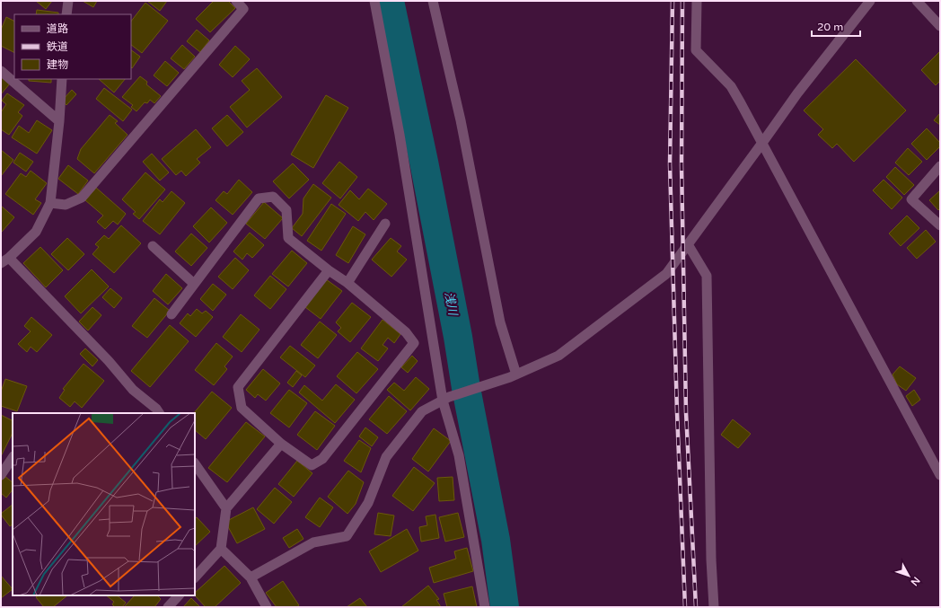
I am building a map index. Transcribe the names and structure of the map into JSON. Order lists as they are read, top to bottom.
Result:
{
  "water": ["浅川"],
  "legend": ["道路", "鉄道", "建物"],
  "scale_bar": "20 m",
  "north": "bottom right"
}
